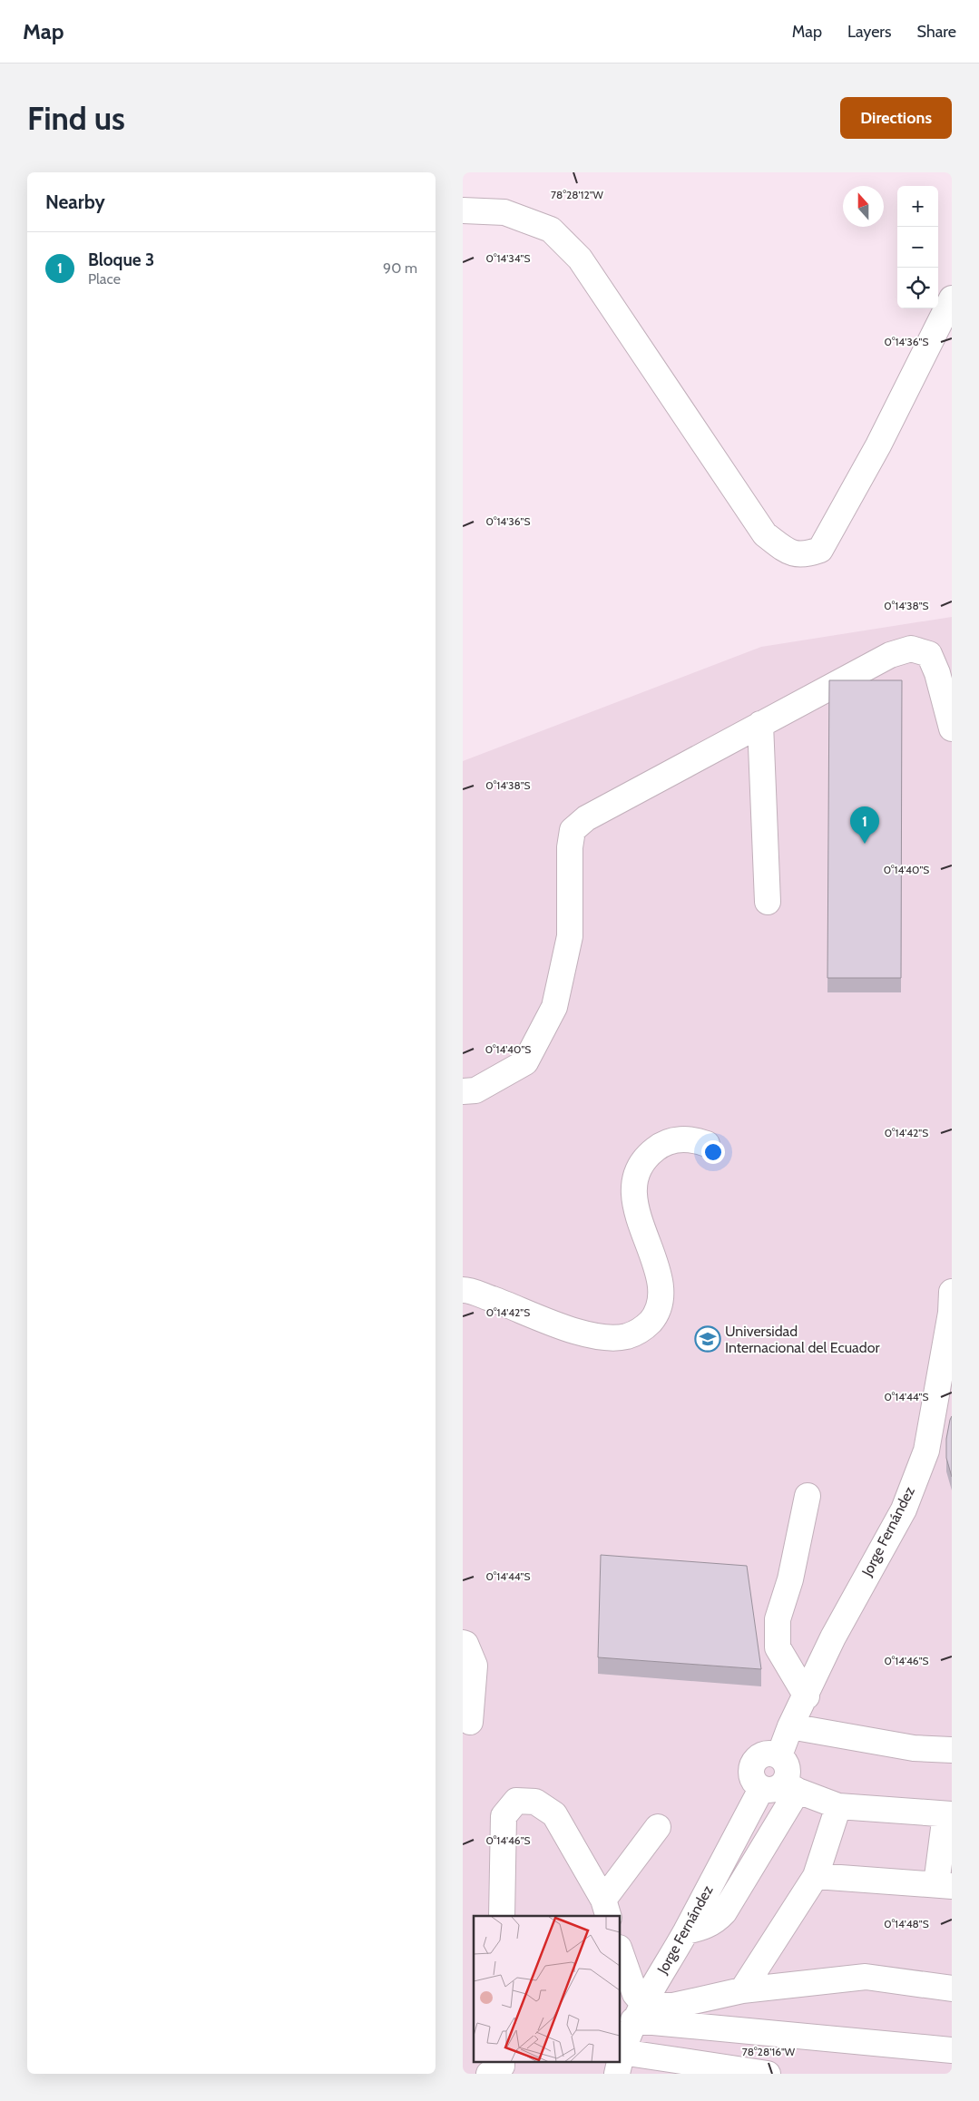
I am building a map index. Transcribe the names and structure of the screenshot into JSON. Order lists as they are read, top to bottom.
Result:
{
  "streets": {
    "street": ["Jorge Fernández"]
  },
  "places": {
    "school or university": ["Universidad Internacional del Ecuador"]
  },
  "north": "top",
  "page": {
    "header": "Map",
    "nav": ["Map", "Layers", "Share"],
    "buttons": "Directions",
    "title": "Find us",
    "heading": "Nearby",
    "map_buttons": ["+", "−"],
    "list": [
      {
        "mark": "1",
        "name": "Bloque 3",
        "note": "Place",
        "value": "90 m"
      }
    ],
    "pins": "1"
  },
  "coordinates": [
    "78°28'12\"W",
    "0°14'34\"S",
    "0°14'36\"S",
    "0°14'38\"S",
    "0°14'40\"S",
    "0°14'42\"S",
    "0°14'44\"S",
    "0°14'46\"S",
    "0°14'48\"S",
    "78°28'16\"W"
  ]
}
